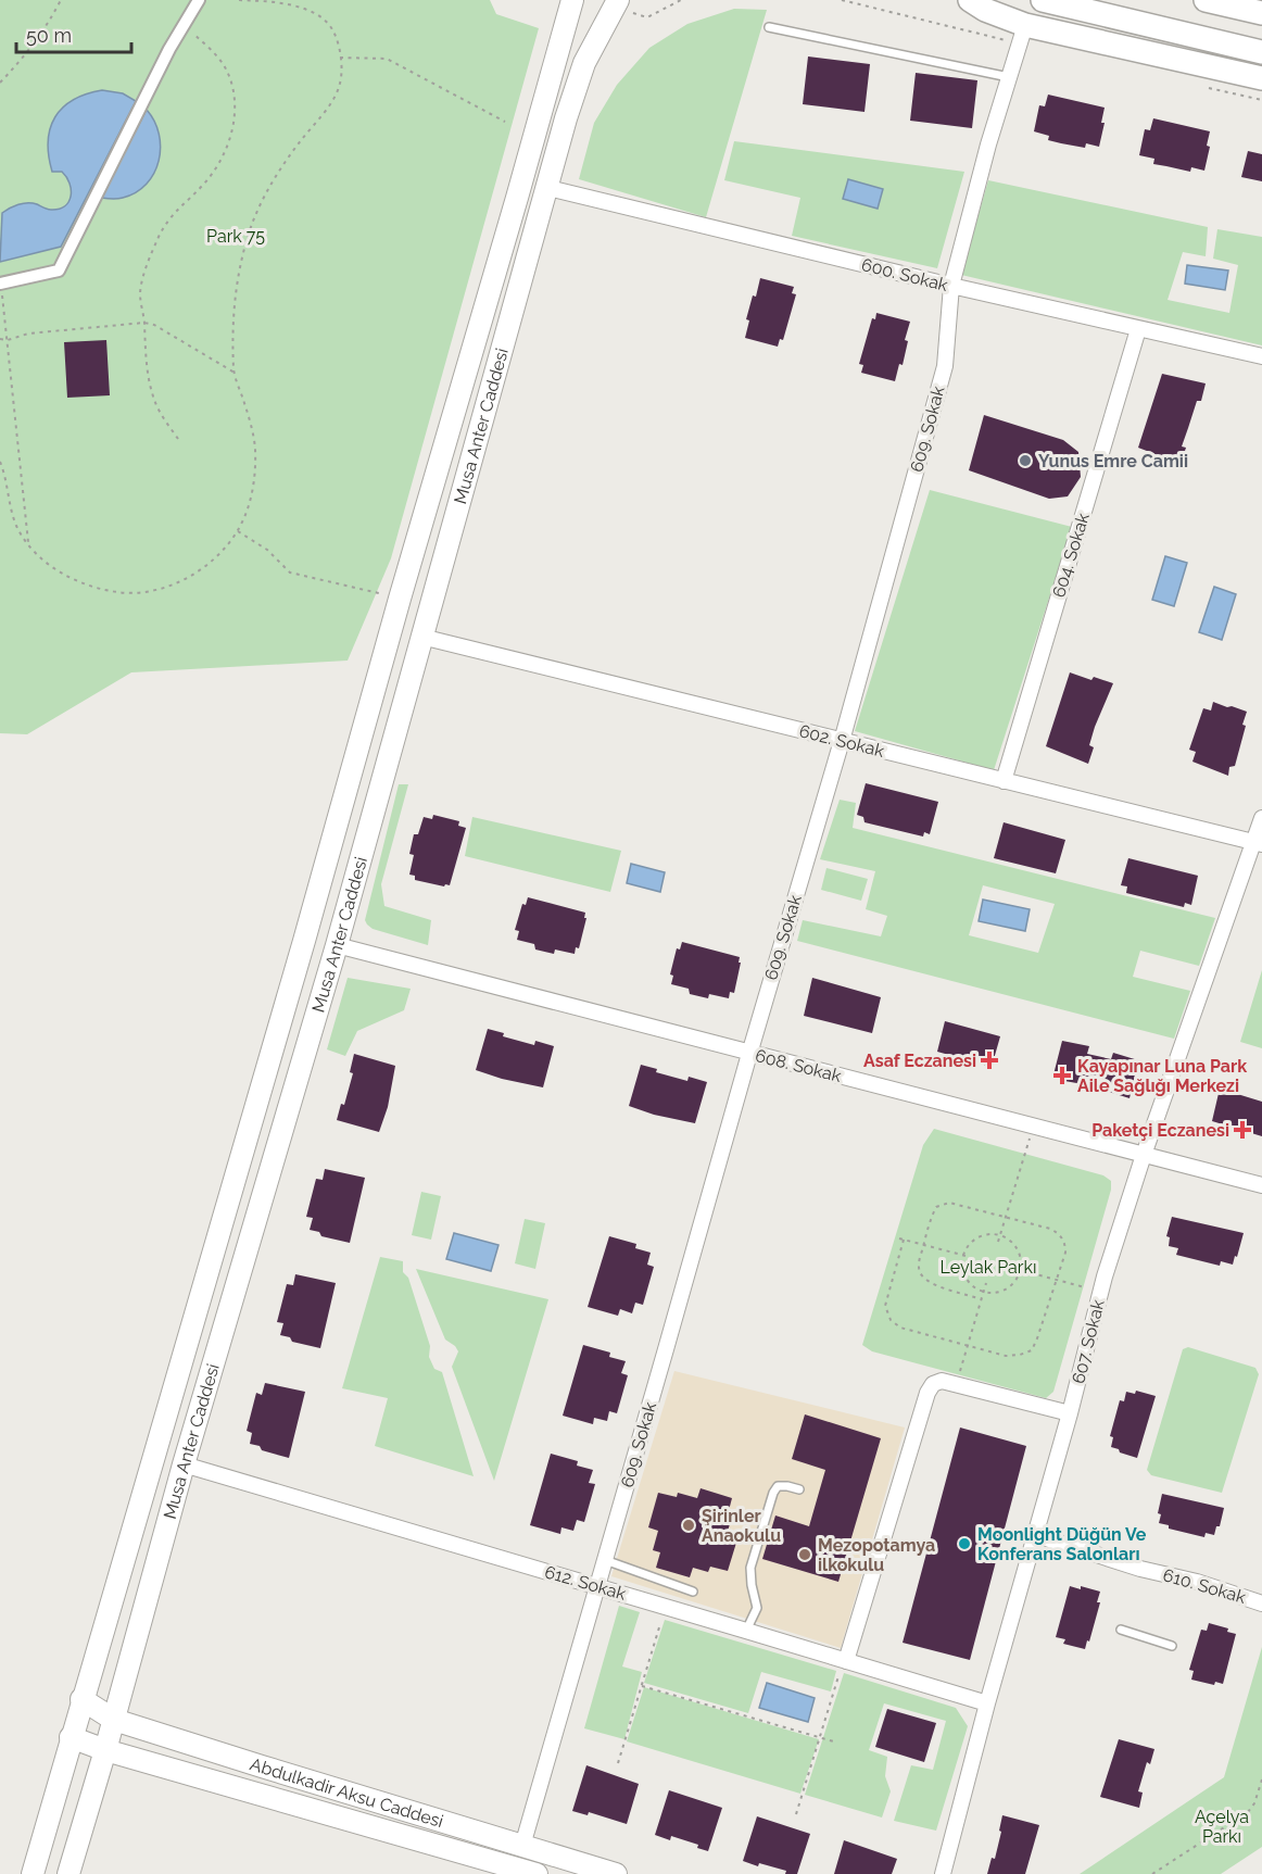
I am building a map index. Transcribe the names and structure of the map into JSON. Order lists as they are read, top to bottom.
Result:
{
  "streets": {
    "main road": ["Musa Anter Caddesi", "Abdulkadir Aksu Caddesi"],
    "street": [
      "600. Sokak",
      "609. Sokak",
      "604. Sokak",
      "602. Sokak",
      "608. Sokak",
      "607. Sokak",
      "612. Sokak",
      "610. Sokak"
    ]
  },
  "crossings": [
    ["600. Sokak", "Musa Anter Caddesi"],
    ["600. Sokak", "609. Sokak"],
    ["600. Sokak", "604. Sokak"],
    ["Musa Anter Caddesi", "602. Sokak"],
    ["Musa Anter Caddesi", "608. Sokak"],
    ["Musa Anter Caddesi", "612. Sokak"],
    ["Musa Anter Caddesi", "Abdulkadir Aksu Caddesi"],
    ["609. Sokak", "602. Sokak"],
    ["609. Sokak", "608. Sokak"],
    ["609. Sokak", "612. Sokak"],
    ["609. Sokak", "Abdulkadir Aksu Caddesi"],
    ["604. Sokak", "602. Sokak"],
    ["602. Sokak", "607. Sokak"],
    ["608. Sokak", "607. Sokak"],
    ["607. Sokak", "612. Sokak"],
    ["607. Sokak", "610. Sokak"]
  ],
  "parks": ["Park 75", "Leylak Parkı", "Açelya Parkı"],
  "places": {
    "other": [
      "Yunus Emre Camii",
      "Şirinler Anaokulu",
      "Moonlight Düğün Ve Konferans Salonları",
      "Mezopotamya ilkokulu"
    ],
    "health": ["Asaf Eczanesi", "Kayapınar Luna Park Aile Sağlığı Merkezi", "Paketçi Eczanesi"]
  },
  "scale_bar": "50 m"
}
